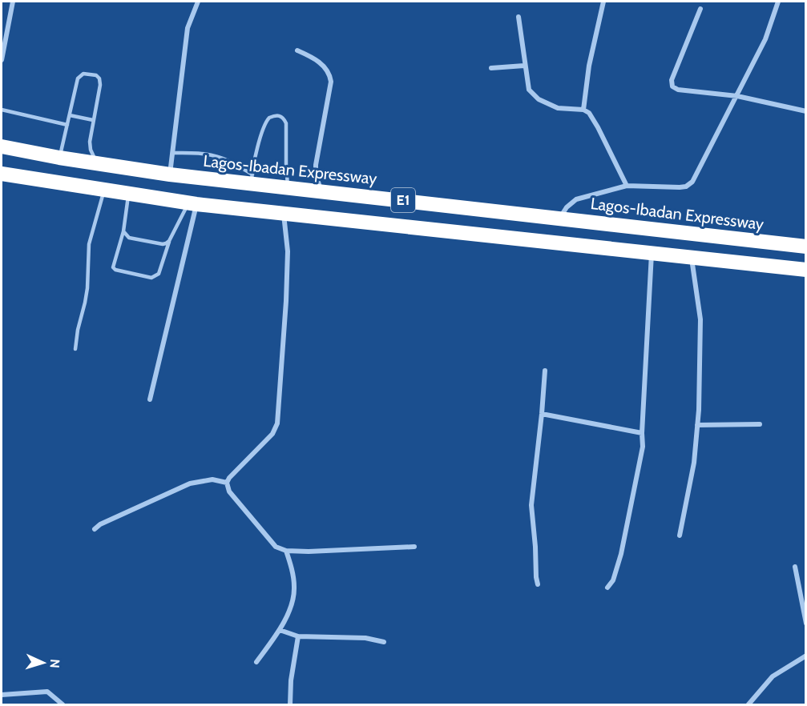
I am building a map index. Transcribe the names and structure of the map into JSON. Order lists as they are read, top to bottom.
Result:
{
  "streets": {
    "highway": ["Lagos-Ibadan Expressway", "E1"]
  },
  "north": "right"
}
